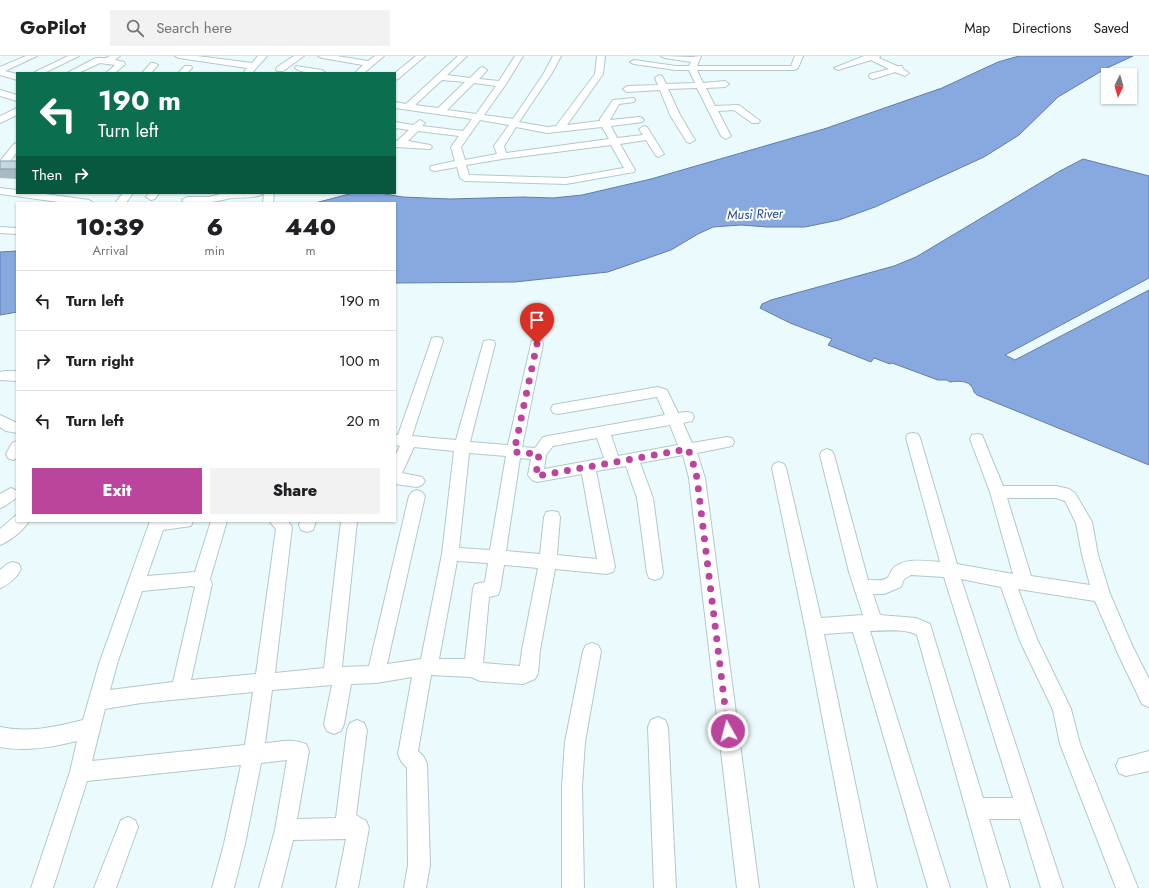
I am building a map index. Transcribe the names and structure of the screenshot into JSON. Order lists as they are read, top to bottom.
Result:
{
  "water": ["Musi River"],
  "north": "bottom",
  "page": {
    "header": "GoPilot",
    "search": "Search here",
    "nav": ["Map", "Directions", "Saved"],
    "turn": ["190 m", "Turn left"],
    "then": "Then",
    "eta": [
      "10:39",
      "Arrival",
      "6",
      "min",
      "440",
      "m"
    ],
    "list": [
      {
        "name": "Turn left",
        "value": "190 m"
      },
      {
        "name": "Turn right",
        "value": "100 m"
      },
      {
        "name": "Turn left",
        "value": "20 m"
      }
    ],
    "buttons": ["Exit", "Share"]
  }
}
